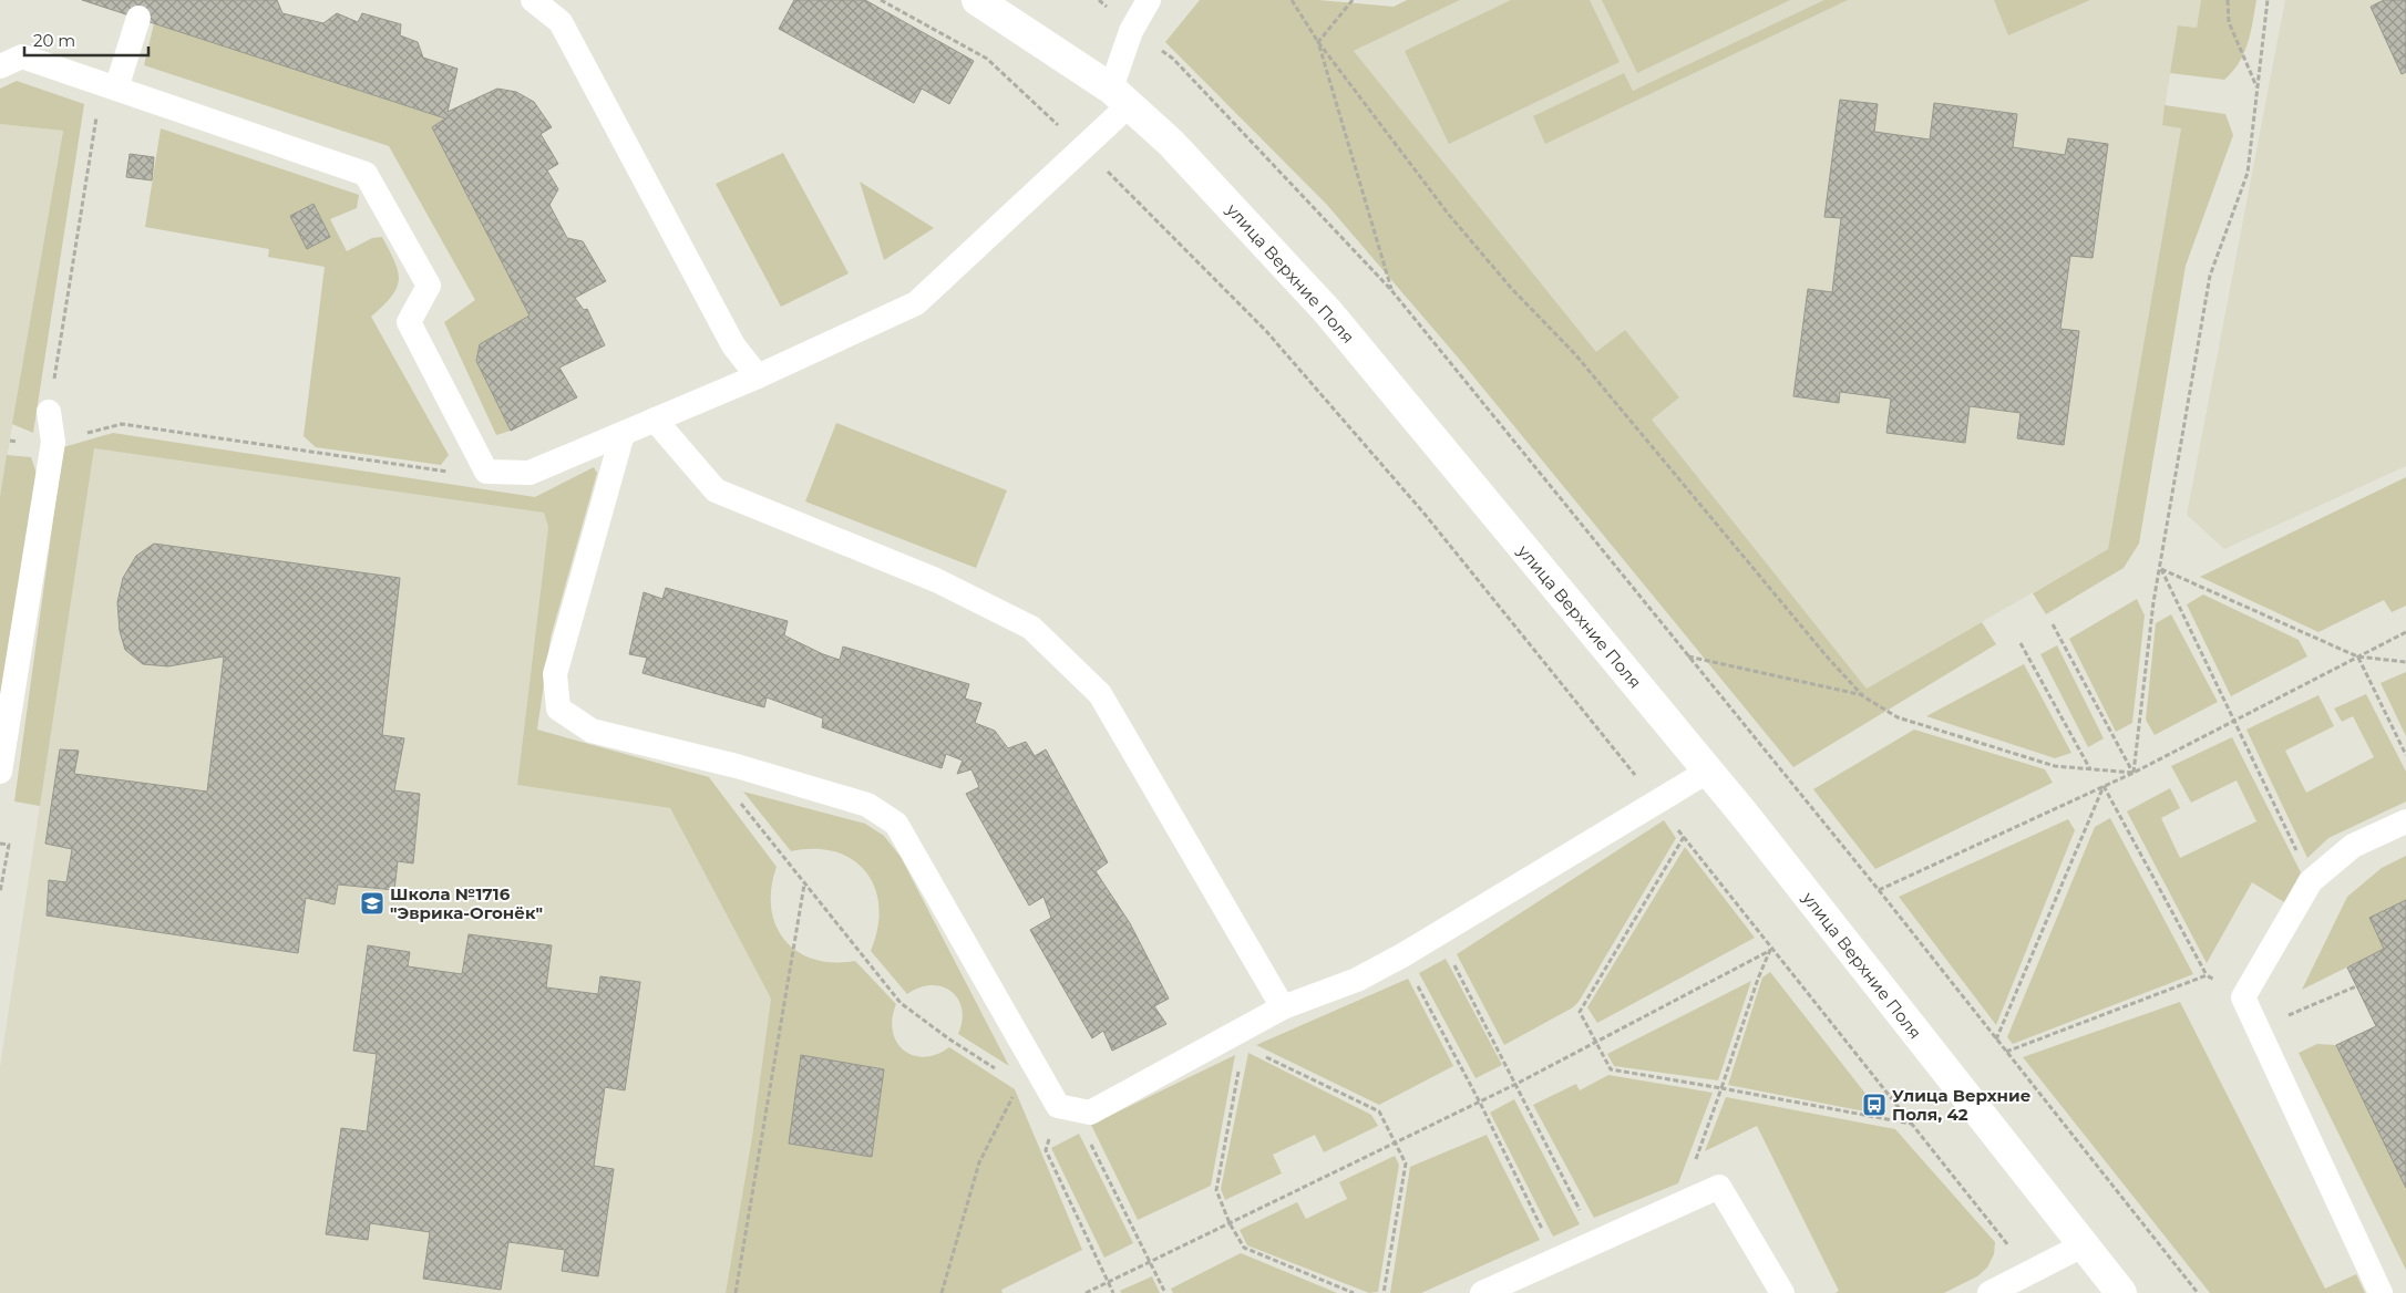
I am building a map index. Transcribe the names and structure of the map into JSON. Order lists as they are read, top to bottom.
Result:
{
  "streets": {
    "street": ["улица Верхние Поля"]
  },
  "places": {
    "school or university": ["Школа №1716 \"Эврика-Огонёк\""],
    "bus stop": ["Улица Верхние Поля, 42"]
  },
  "scale_bar": "20 m"
}
